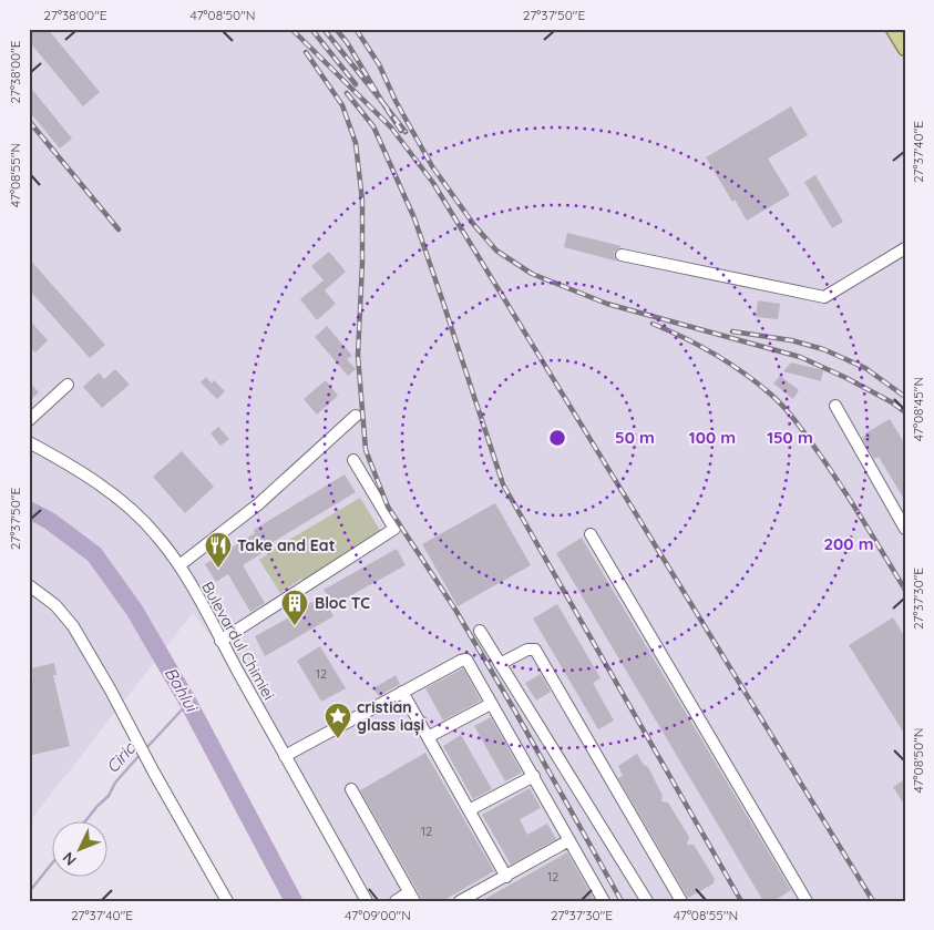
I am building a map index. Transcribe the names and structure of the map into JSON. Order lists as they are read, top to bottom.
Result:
{
  "streets": {
    "street": ["Bulevardul Chimiei"]
  },
  "water": ["Bahlui", "Ciric"],
  "places": {
    "restaurant": ["Take and Eat"],
    "building": ["Bloc TC"],
    "place": ["cristian glass iași"]
  },
  "house_numbers": ["12", "12", "12"],
  "north": "bottom left",
  "coordinates": [
    "27°38'00\"E",
    "47°08'50\"N",
    "27°37'50\"E",
    "27°37'40\"E",
    "47°08'55\"N",
    "47°08'45\"N",
    "27°37'30\"E",
    "47°09'00\"N"
  ],
  "rings": [
    "50 m",
    "100 m",
    "150 m",
    "200 m"
  ]
}
